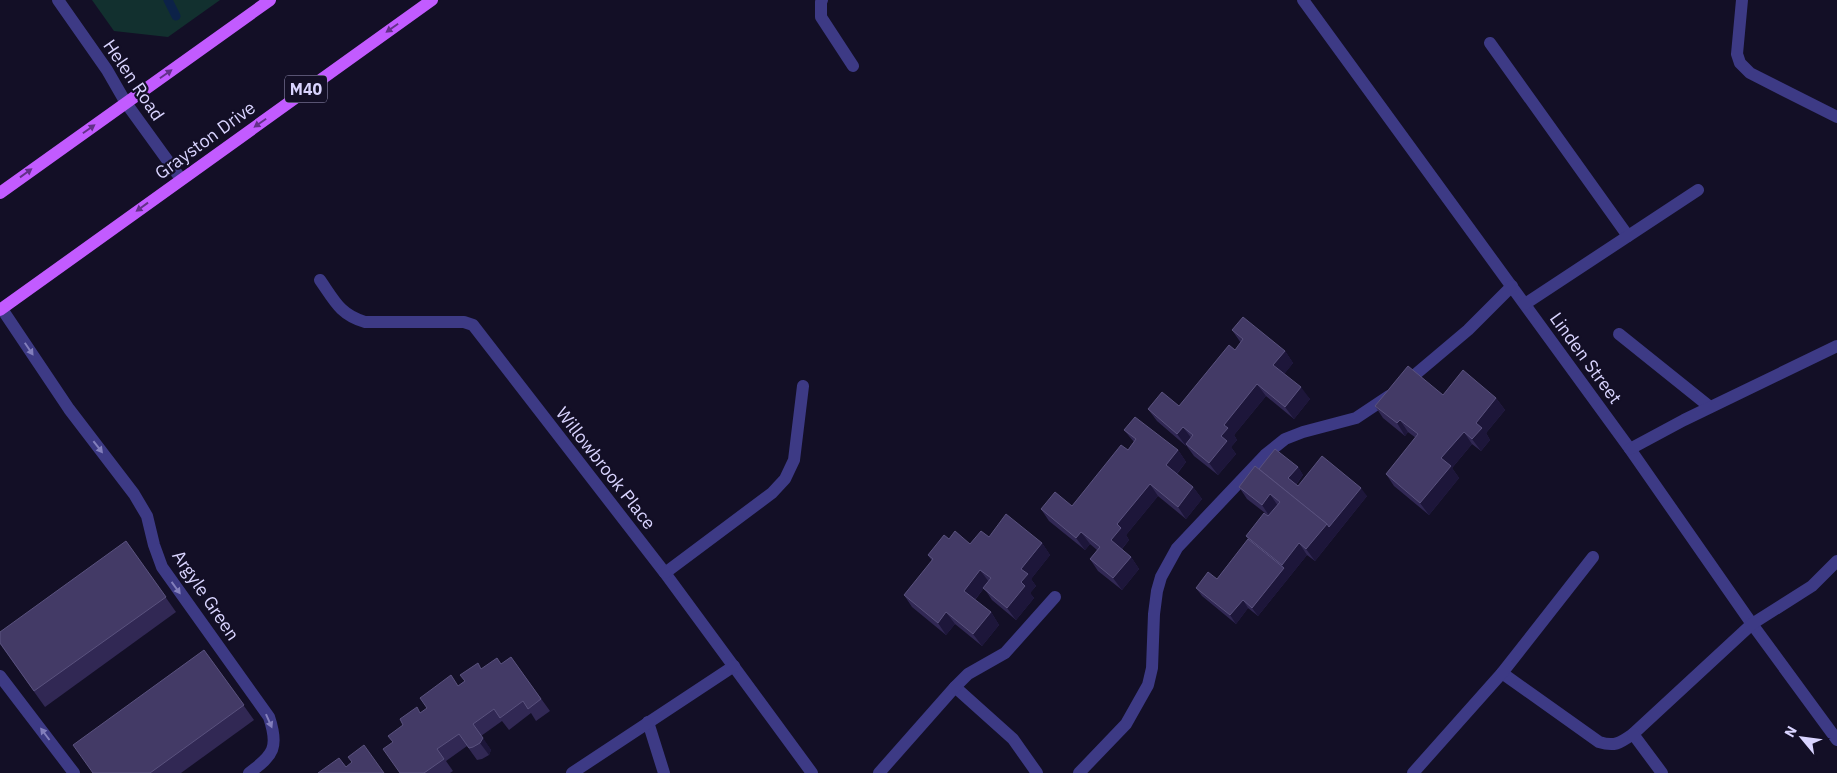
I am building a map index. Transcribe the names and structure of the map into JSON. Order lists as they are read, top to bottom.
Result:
{
  "streets": {
    "main road": ["M40", "Grayston Drive"],
    "street": [
      "Helen Road",
      "Linden Street",
      "Willowbrook Place",
      "Argyle Green"
    ]
  },
  "crossings": [
    ["Helen Road", "Grayston Drive"],
    ["Grayston Drive", "Argyle Green"]
  ],
  "one_way": ["Argyle Green"],
  "north": "top left"
}
